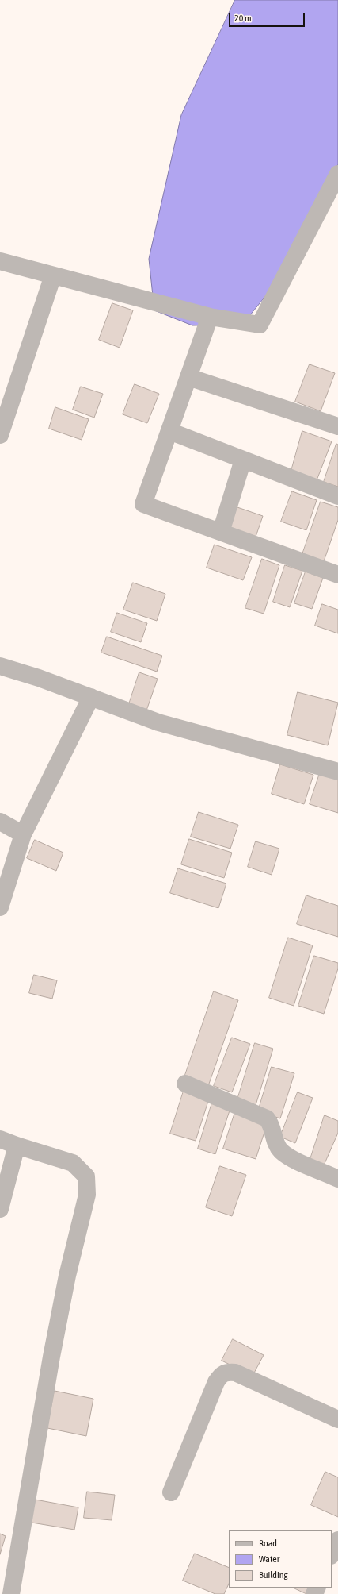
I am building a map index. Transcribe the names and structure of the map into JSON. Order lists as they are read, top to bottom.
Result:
{
  "legend": ["Road", "Water", "Building"],
  "scale_bar": "20 m"
}
